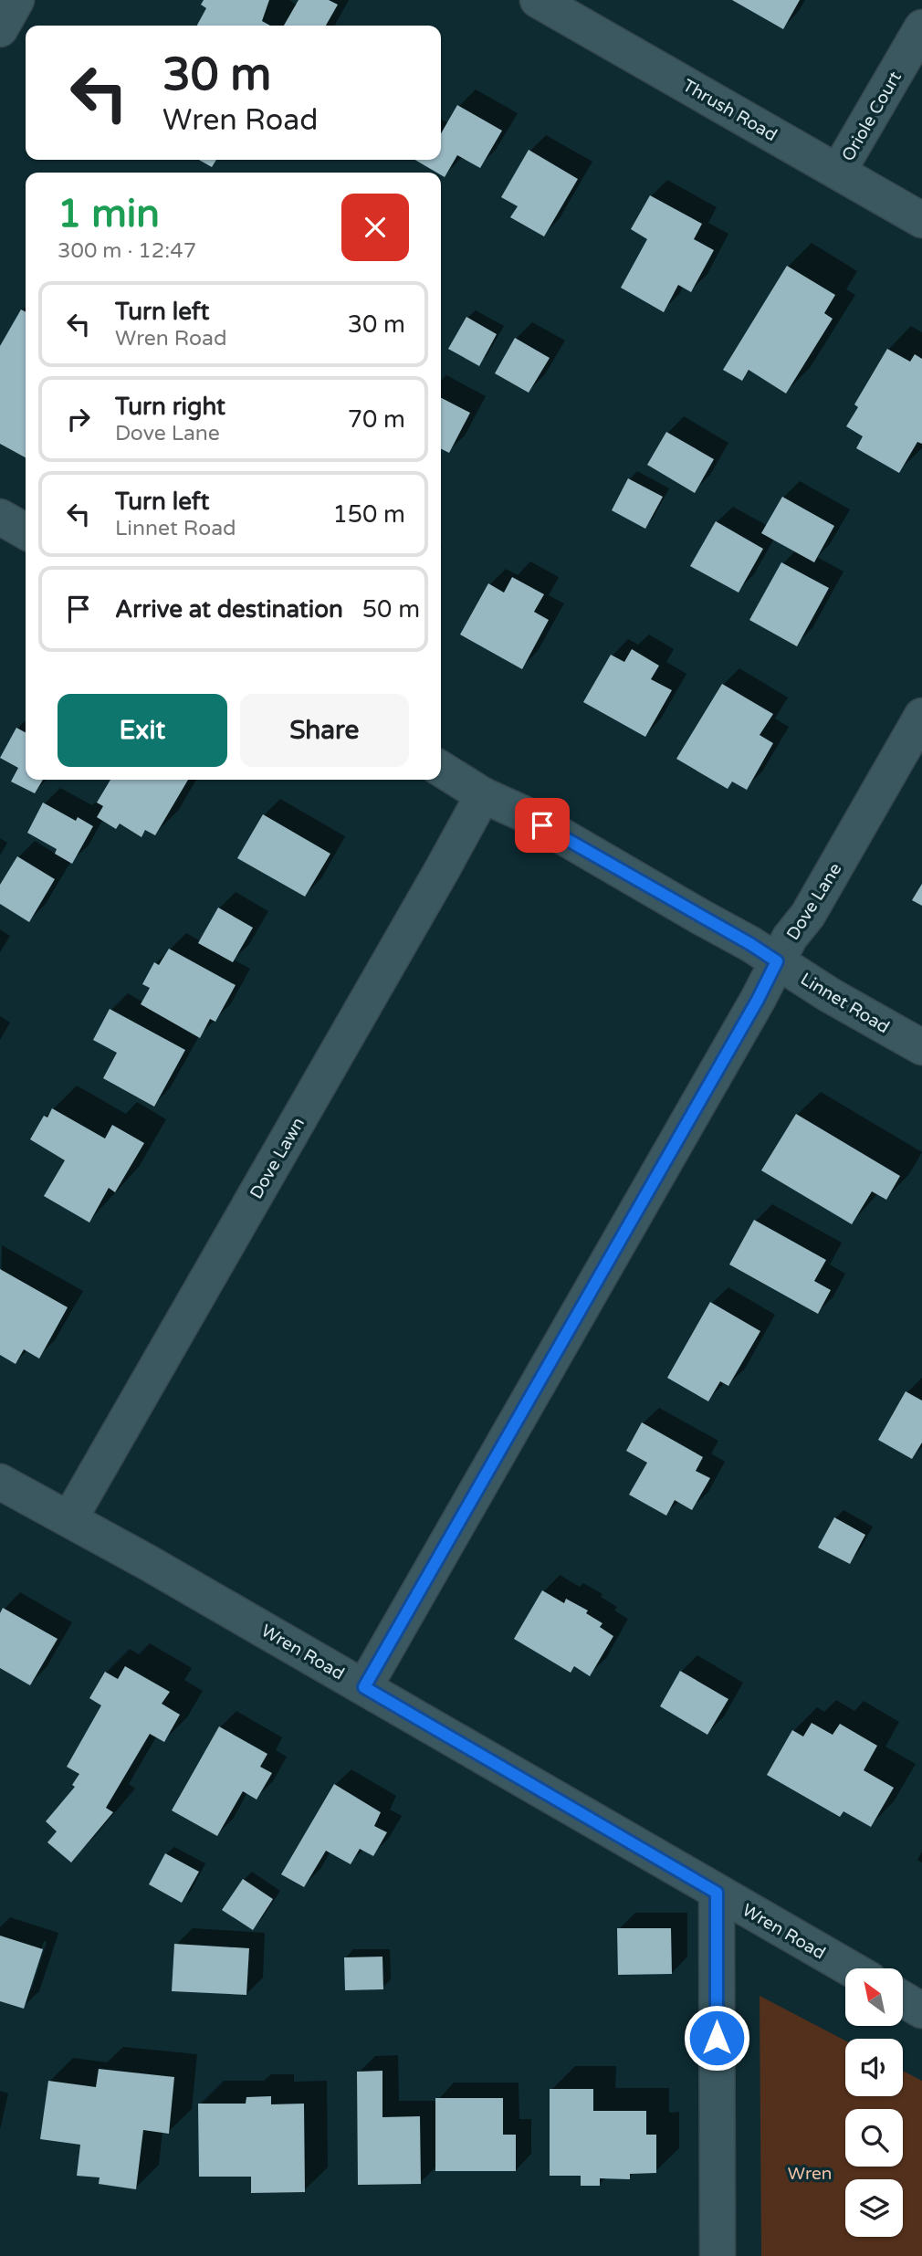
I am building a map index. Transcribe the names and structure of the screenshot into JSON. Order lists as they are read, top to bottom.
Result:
{
  "streets": {
    "street": [
      "Thrush Road",
      "Oriole Court",
      "Dove Lane",
      "Linnet Road",
      "Dove Lawn",
      "Wren Road"
    ]
  },
  "crossings": [
    ["Thrush Road", "Oriole Court"],
    ["Dove Lane", "Linnet Road"],
    ["Dove Lane", "Wren Road"],
    ["Linnet Road", "Dove Lawn"],
    ["Dove Lawn", "Wren Road"]
  ],
  "parks": ["Wren"],
  "north": "top left",
  "page": {
    "turn": ["30 m", "Wren Road"],
    "heading": ["1 min", "300 m · 12:47"],
    "list": [
      {
        "name": "Turn left",
        "note": "Wren Road",
        "value": "30 m"
      },
      {
        "name": "Turn right",
        "note": "Dove Lane",
        "value": "70 m"
      },
      {
        "name": "Turn left",
        "note": "Linnet Road",
        "value": "150 m"
      },
      {
        "name": "Arrive at destination",
        "value": "50 m"
      }
    ],
    "buttons": ["Exit", "Share"]
  }
}
